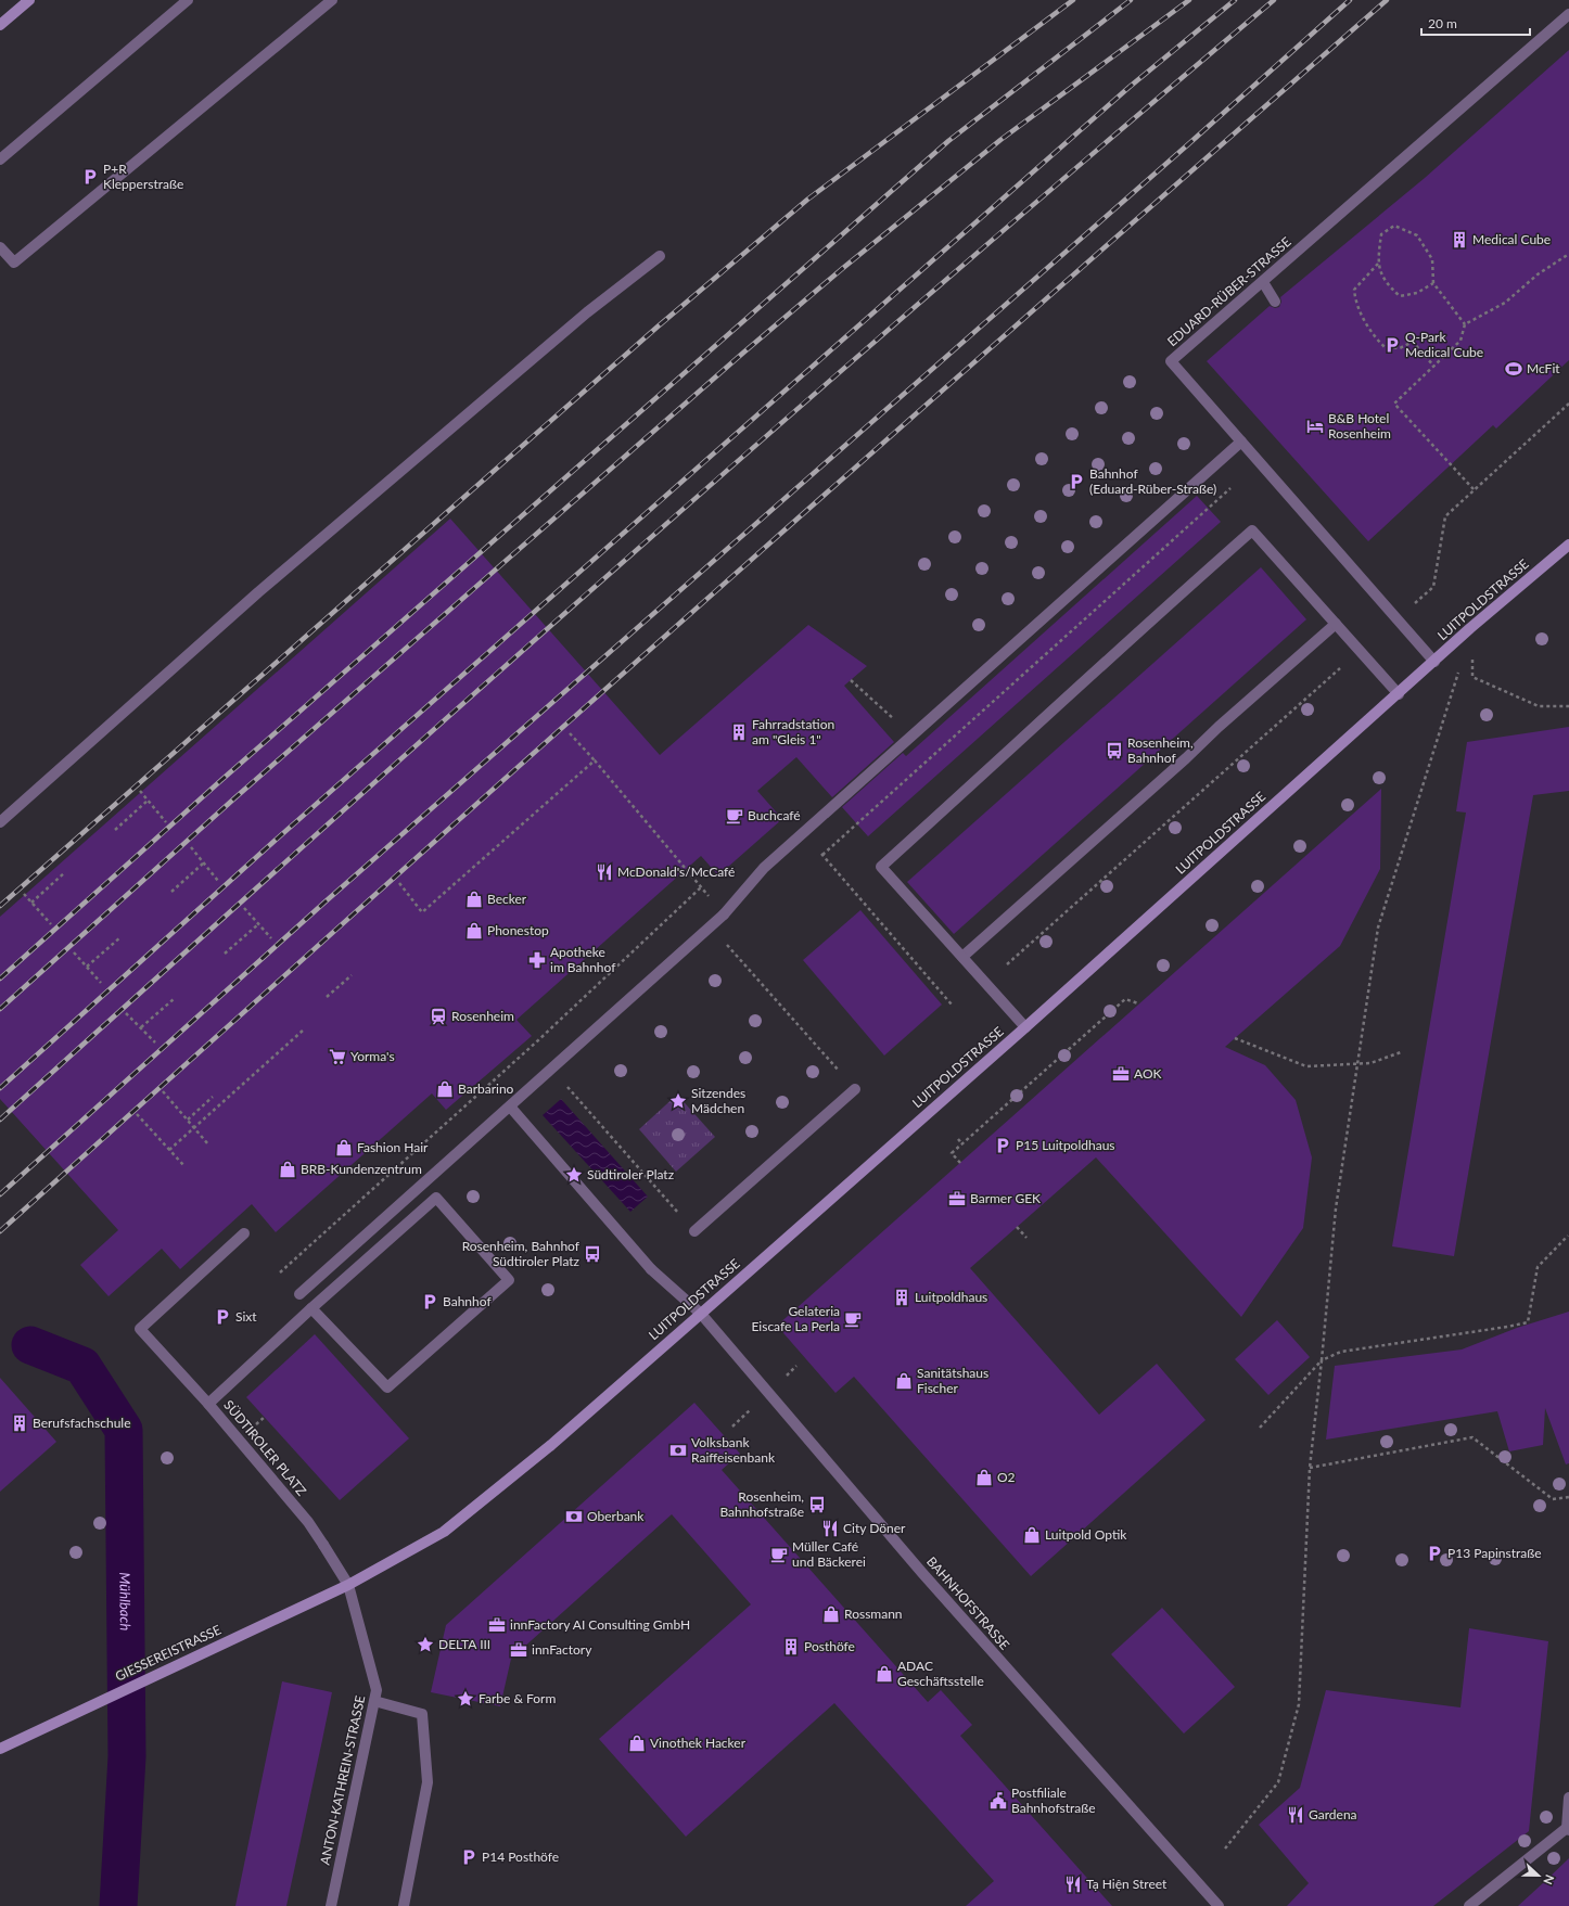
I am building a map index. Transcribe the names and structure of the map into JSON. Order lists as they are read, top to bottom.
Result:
{
  "streets": {
    "main road": ["LUITPOLDSTRASSE", "GIESSEREISTRASSE"],
    "street": [
      "EDUARD-RÜBER-STRASSE",
      "SÜDTIROLER PLATZ",
      "BAHNHOFSTRASSE",
      "ANTON-KATHREIN-STRASSE"
    ]
  },
  "crossings": [
    ["EDUARD-RÜBER-STRASSE", "LUITPOLDSTRASSE"],
    ["LUITPOLDSTRASSE", "SÜDTIROLER PLATZ"],
    ["LUITPOLDSTRASSE", "BAHNHOFSTRASSE"],
    ["LUITPOLDSTRASSE", "GIESSEREISTRASSE"],
    ["LUITPOLDSTRASSE", "ANTON-KATHREIN-STRASSE"],
    ["SÜDTIROLER PLATZ", "GIESSEREISTRASSE"],
    ["SÜDTIROLER PLATZ", "ANTON-KATHREIN-STRASSE"],
    ["GIESSEREISTRASSE", "ANTON-KATHREIN-STRASSE"]
  ],
  "water": ["Mühlbach"],
  "places": {
    "parking": [
      "P+R Klepperstraße",
      "Q-Park Medical Cube",
      "Bahnhof (Eduard-Rüber-Straße)",
      "P15 Luitpoldhaus",
      "Bahnhof",
      "Sixt",
      "P13 Papinstraße",
      "P14 Posthöfe"
    ],
    "building": [
      "Medical Cube",
      "Fahrradstation am \"Gleis 1\"",
      "Luitpoldhaus",
      "Berufsfachschule",
      "Posthöfe"
    ],
    "sports": ["McFit"],
    "hotel": ["B&B Hotel Rosenheim"],
    "bus stop": ["Rosenheim, Bahnhof", "Rosenheim, Bahnhof Südtiroler Platz", "Rosenheim, Bahnhofstraße"],
    "cafe": ["Buchcafé", "Gelateria Eiscafe La Perla", "Müller Café und Bäckerei"],
    "restaurant": [
      "McDonald's/McCafé",
      "City Döner",
      "Gardena",
      "Tạ Hiện Street"
    ],
    "shop": [
      "Becker",
      "Phonestop",
      "Barbarino",
      "Fashion Hair",
      "BRB-Kundenzentrum",
      "Sanitätshaus Fischer",
      "O2",
      "Luitpold Optik",
      "Rossmann",
      "ADAC Geschäftsstelle",
      "Vinothek Hacker"
    ],
    "pharmacy": ["Apotheke im Bahnhof"],
    "station": ["Rosenheim"],
    "supermarket": ["Yorma's"],
    "office": [
      "AOK",
      "Barmer GEK",
      "innFactory AI Consulting GmbH",
      "innFactory"
    ],
    "place": [
      "Sitzendes Mädchen",
      "Südtiroler Platz",
      "DELTA III",
      "Farbe & Form"
    ],
    "bank": ["Volksbank Raiffeisenbank", "Oberbank"],
    "public building": ["Postfiliale Bahnhofstraße"]
  },
  "scale_bar": "20 m",
  "north": "right"
}
